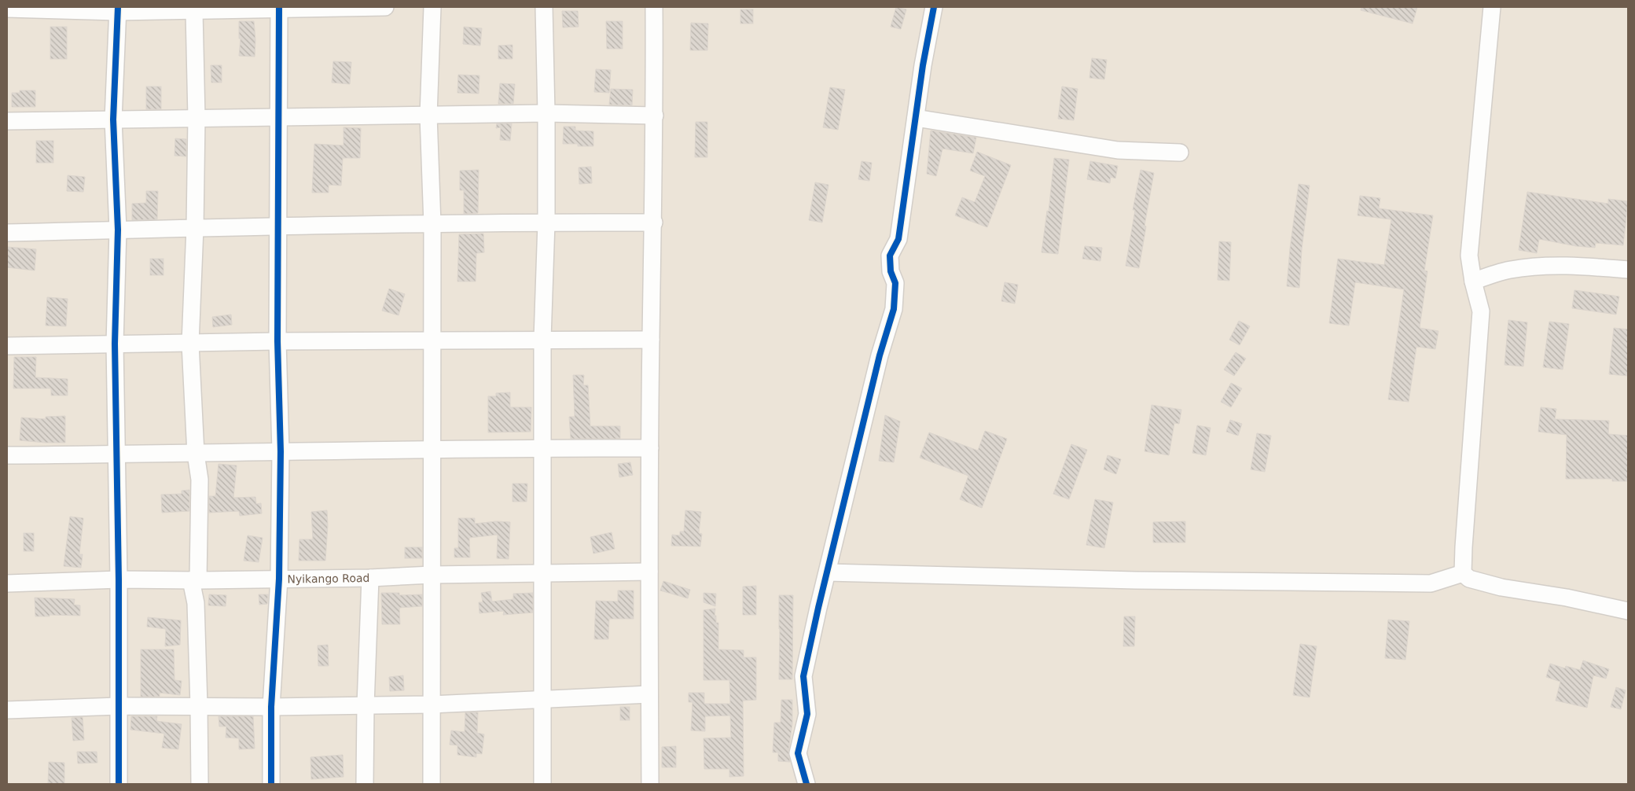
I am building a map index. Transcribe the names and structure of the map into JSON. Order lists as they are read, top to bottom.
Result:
{
  "streets": {
    "street": ["Nyikango Road"]
  }
}
